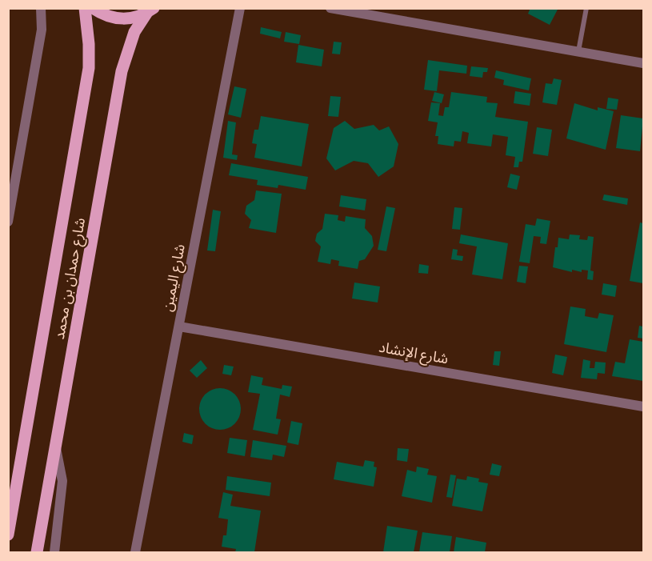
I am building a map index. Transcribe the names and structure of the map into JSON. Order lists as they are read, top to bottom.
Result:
{
  "streets": {
    "main road": ["شارع حمدان بن محمد"],
    "street": ["شارع اليمين", "شارع الإنشاد"]
  },
  "crossings": [
    ["شارع اليمين", "شارع الإنشاد"]
  ]
}
